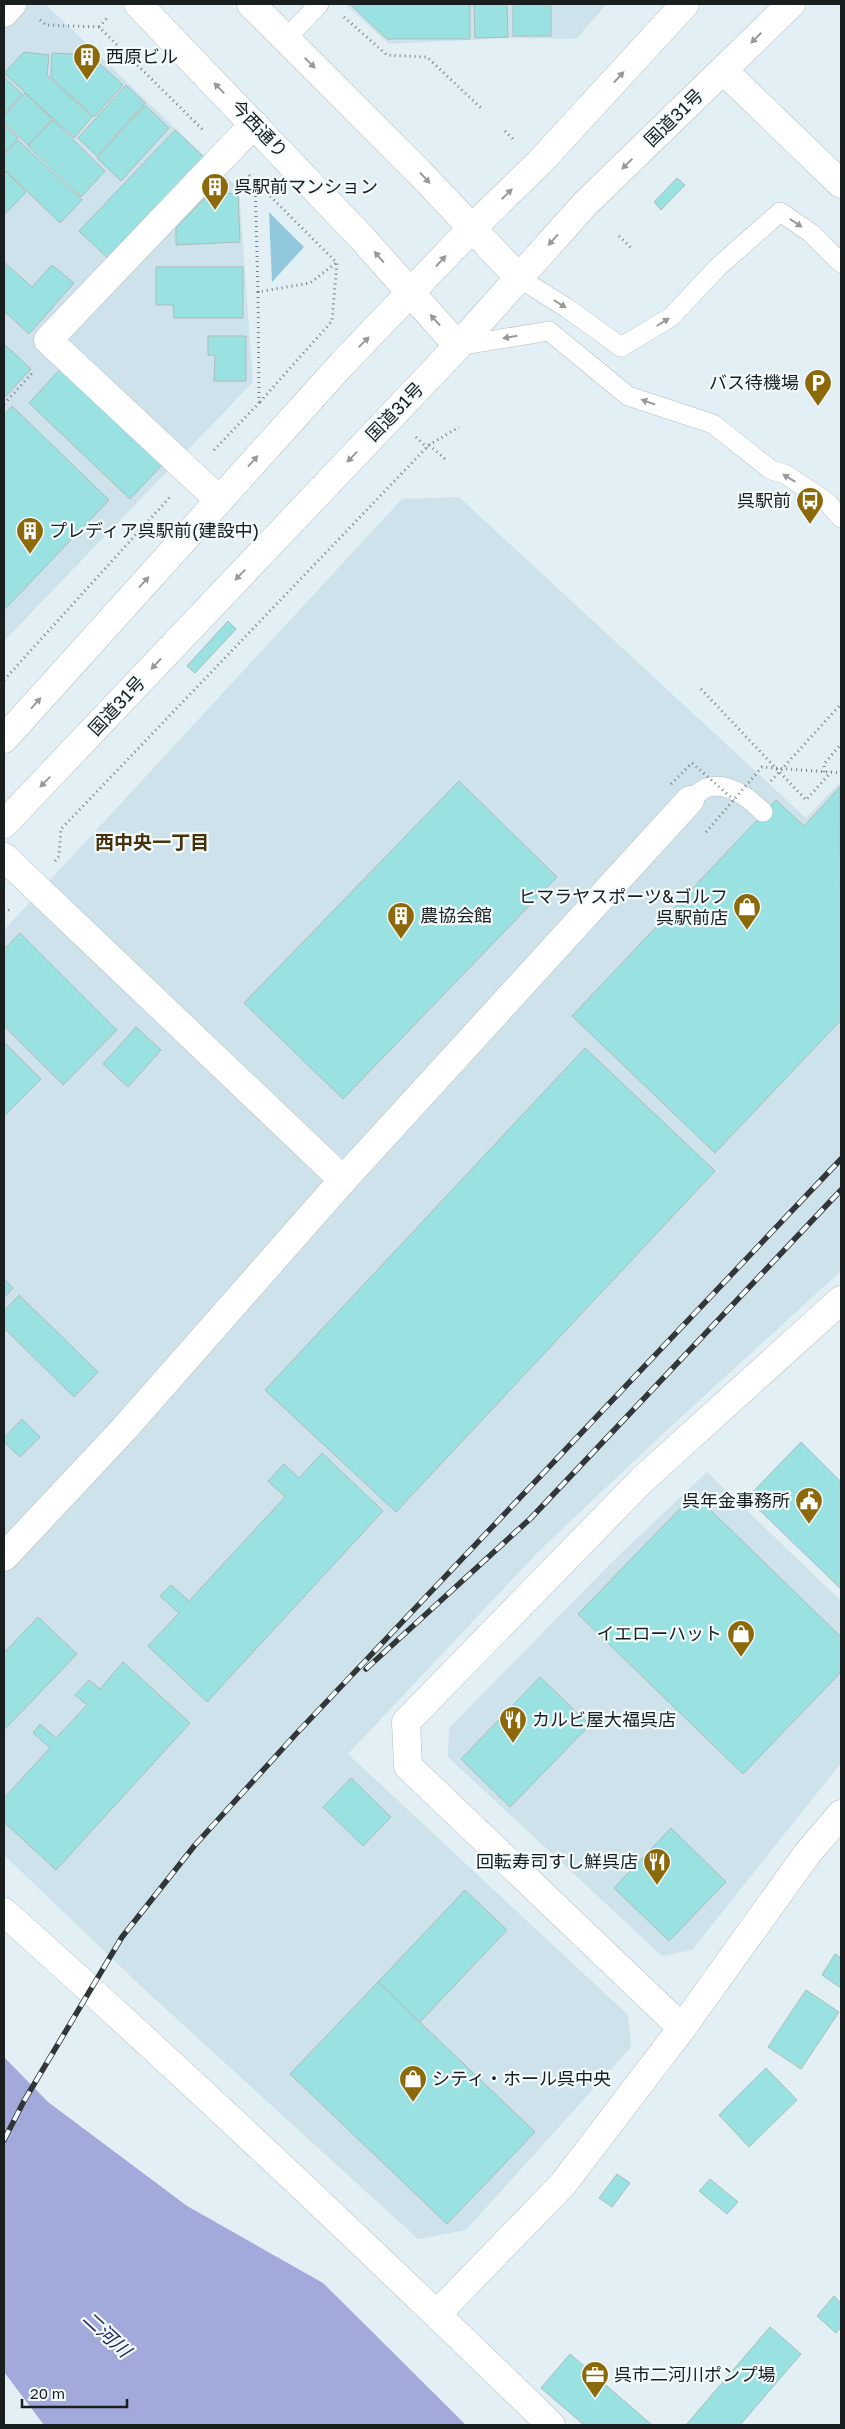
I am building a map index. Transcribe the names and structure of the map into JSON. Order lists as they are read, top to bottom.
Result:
{
  "streets": {
    "main road": ["国道31号", "今西通り"]
  },
  "crossings": [
    ["国道31号", "今西通り"]
  ],
  "districts": ["西中央一丁目"],
  "water": ["二河川"],
  "places": {
    "building": [
      "西原ビル",
      "呉駅前マンション",
      "プレディア呉駅前(建設中)",
      "農協会館"
    ],
    "parking": ["バス待機場"],
    "bus stop": ["呉駅前"],
    "shop": ["ヒマラヤスポーツ&ゴルフ 呉駅前店", "イエローハット", "シティ・ホール呉中央"],
    "public building": ["呉年金事務所"],
    "restaurant": ["カルビ屋大福呉店", "回転寿司すし鮮呉店"],
    "office": ["呉市二河川ポンプ場"]
  },
  "scale_bar": "20 m"
}
